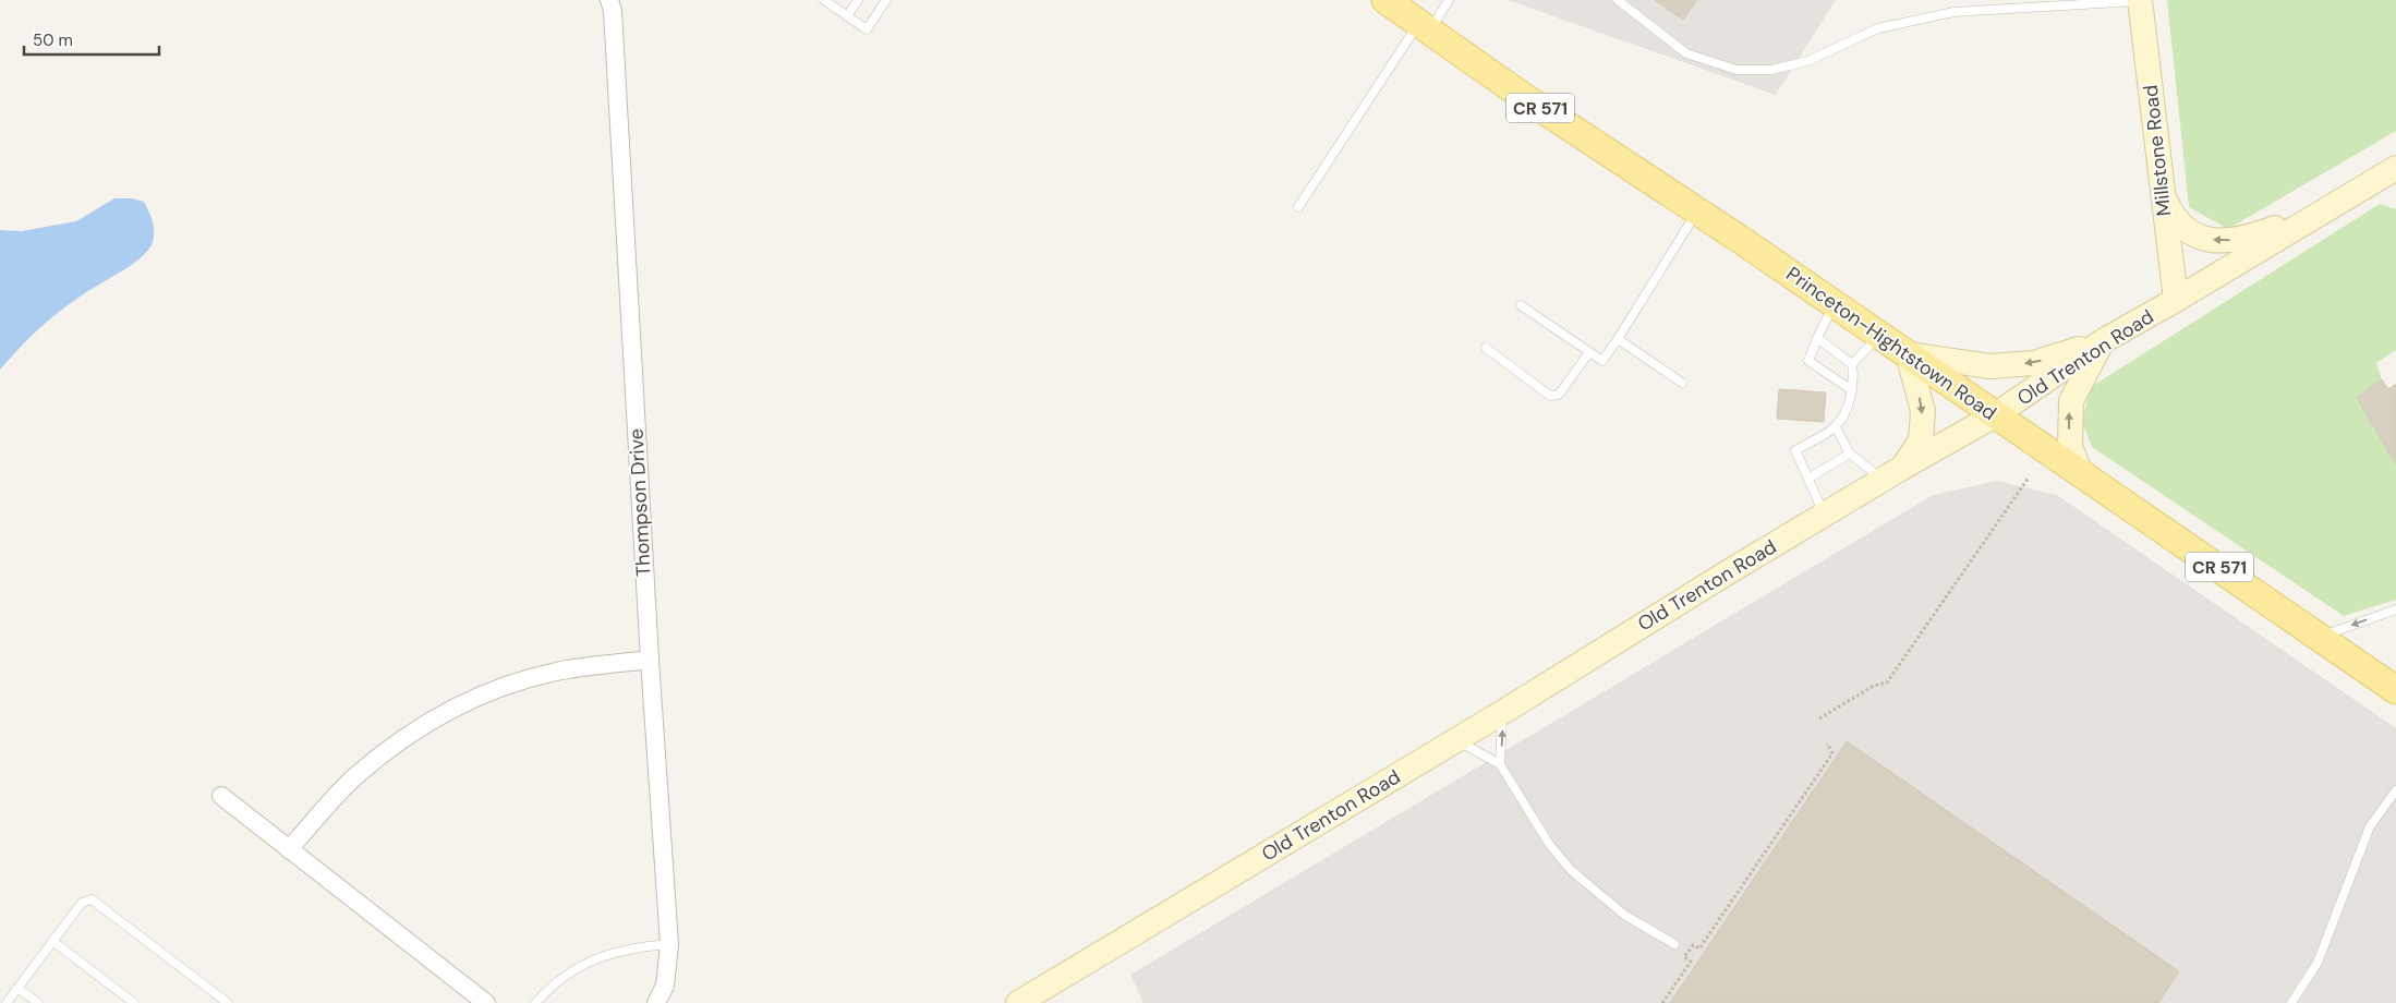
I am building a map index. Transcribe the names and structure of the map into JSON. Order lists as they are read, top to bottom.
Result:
{
  "streets": {
    "main road": [
      "CR 571",
      "Millstone Road",
      "Princeton-Hightstown Road",
      "Old Trenton Road"
    ],
    "street": ["Thompson Drive"]
  },
  "crossings": [
    ["Millstone Road", "Old Trenton Road"],
    ["Princeton-Hightstown Road", "Old Trenton Road"]
  ],
  "scale_bar": "50 m"
}
